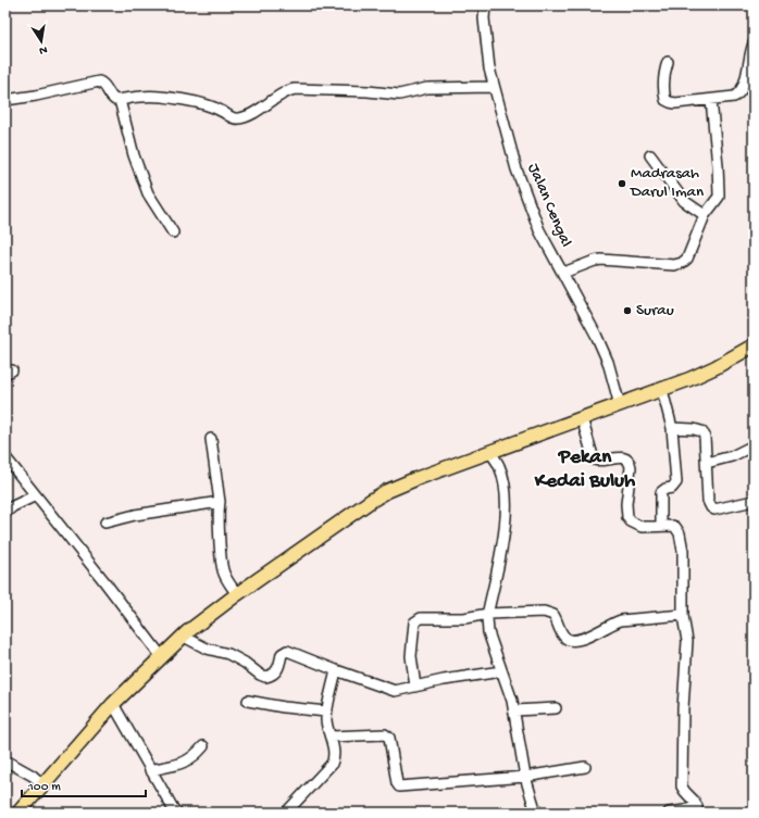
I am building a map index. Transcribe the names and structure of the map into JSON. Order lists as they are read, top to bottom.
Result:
{
  "streets": {
    "street": ["Jalan Cengal"]
  },
  "districts": ["Pekan Kedai Buluh"],
  "places": ["Madrasah Darul Iman", "Surau"],
  "scale_bar": "100 m",
  "north": "bottom"
}
